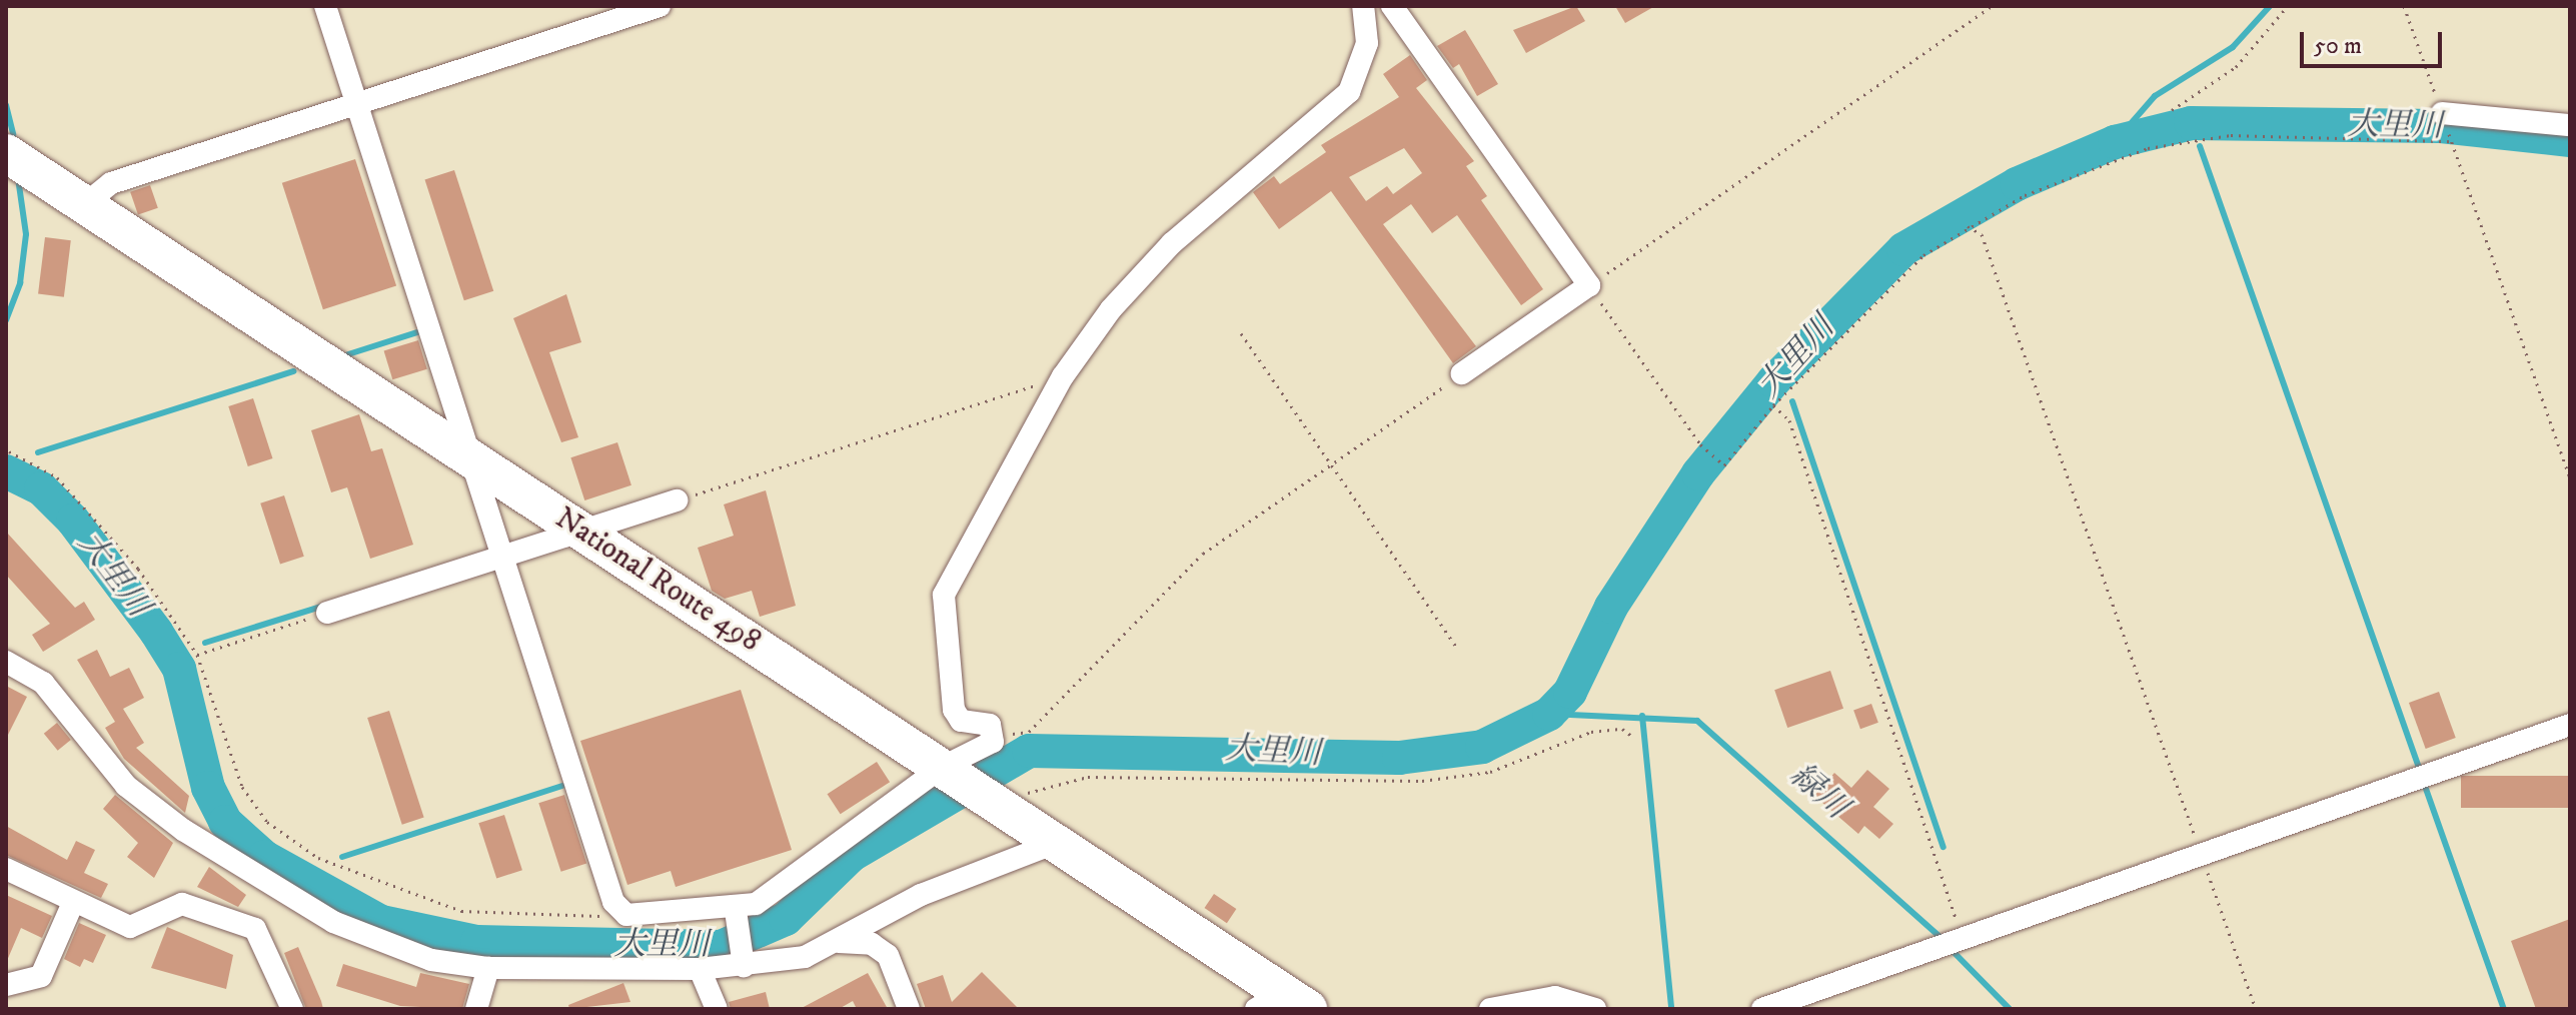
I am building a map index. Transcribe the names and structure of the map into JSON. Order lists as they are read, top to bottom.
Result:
{
  "streets": {
    "highway": ["National Route 498"]
  },
  "water": ["大里川", "緑川"],
  "scale_bar": "50 m"
}
